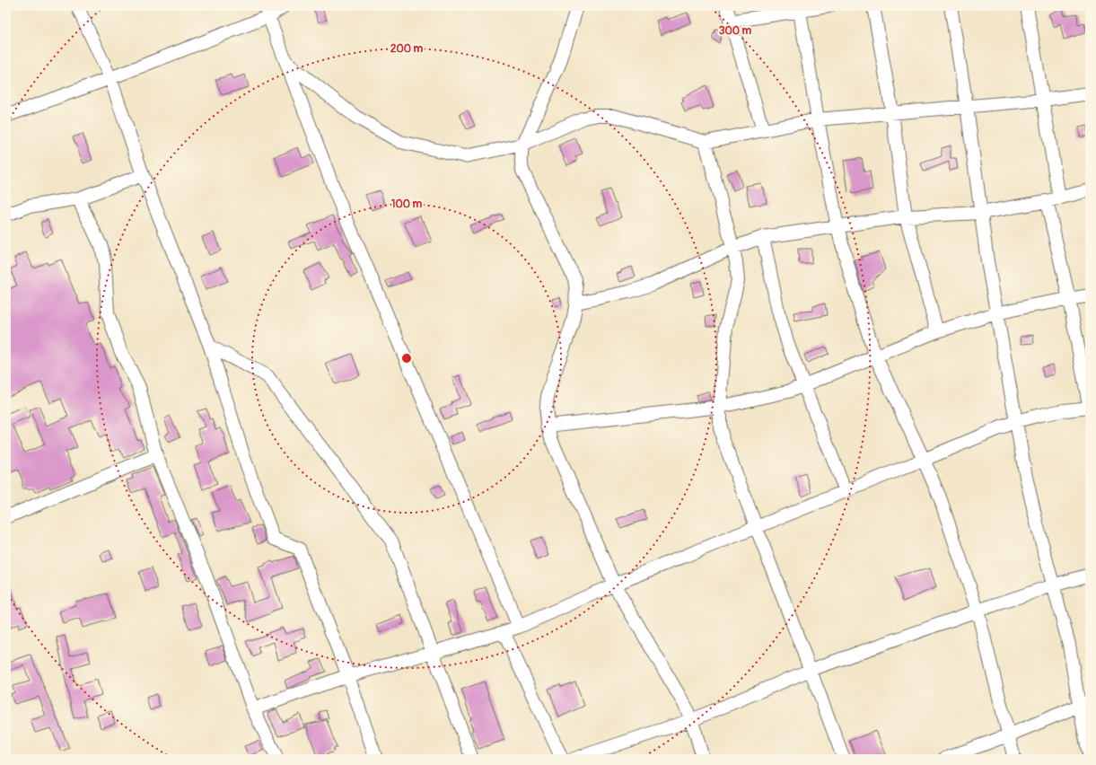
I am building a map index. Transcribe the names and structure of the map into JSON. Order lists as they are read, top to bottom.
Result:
{
  "rings": ["300 m", "200 m", "100 m"]
}
